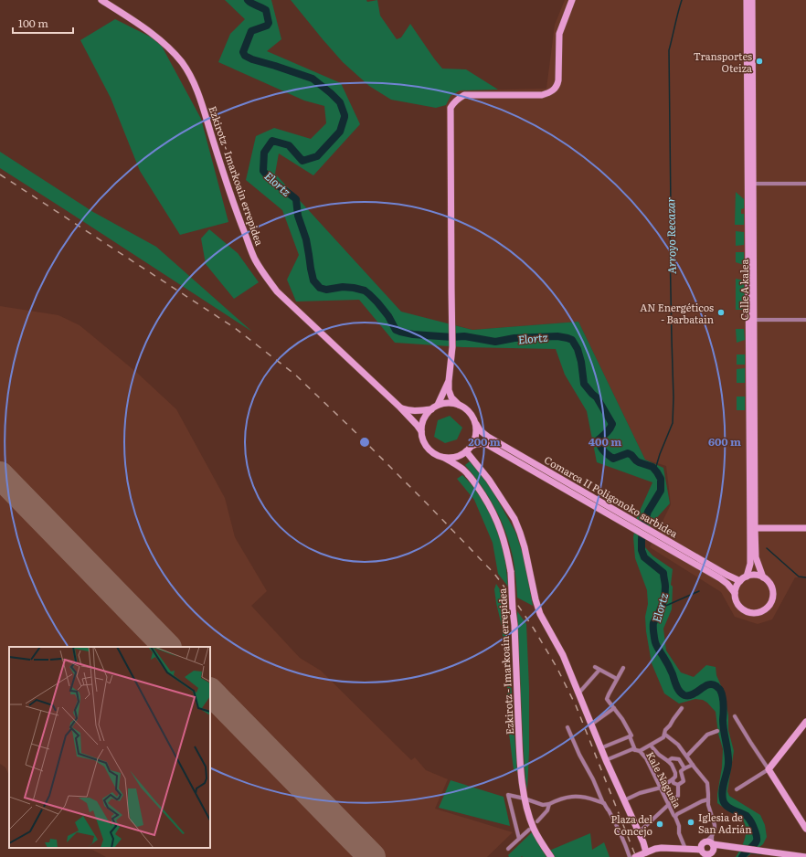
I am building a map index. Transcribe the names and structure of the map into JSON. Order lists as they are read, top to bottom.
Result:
{
  "streets": {
    "street": [
      "Ezkirotz - Imarkoain errepidea",
      "Calle A kalea",
      "Comarca II Poligonoko sarbidea",
      "Kale Nagusia"
    ]
  },
  "crossings": [
    ["Ezkirotz - Imarkoain errepidea", "Comarca II Poligonoko sarbidea"],
    ["Calle A kalea", "Comarca II Poligonoko sarbidea"]
  ],
  "water": ["Elortz", "Arroyo Recazar"],
  "places": [
    "Transportes Oteiza",
    "AN Energéticos - Barbatain",
    "Iglesia de San Adrián",
    "Plaza del Concejo"
  ],
  "scale_bar": "100 m",
  "rings": ["200 m", "400 m", "600 m"]
}
